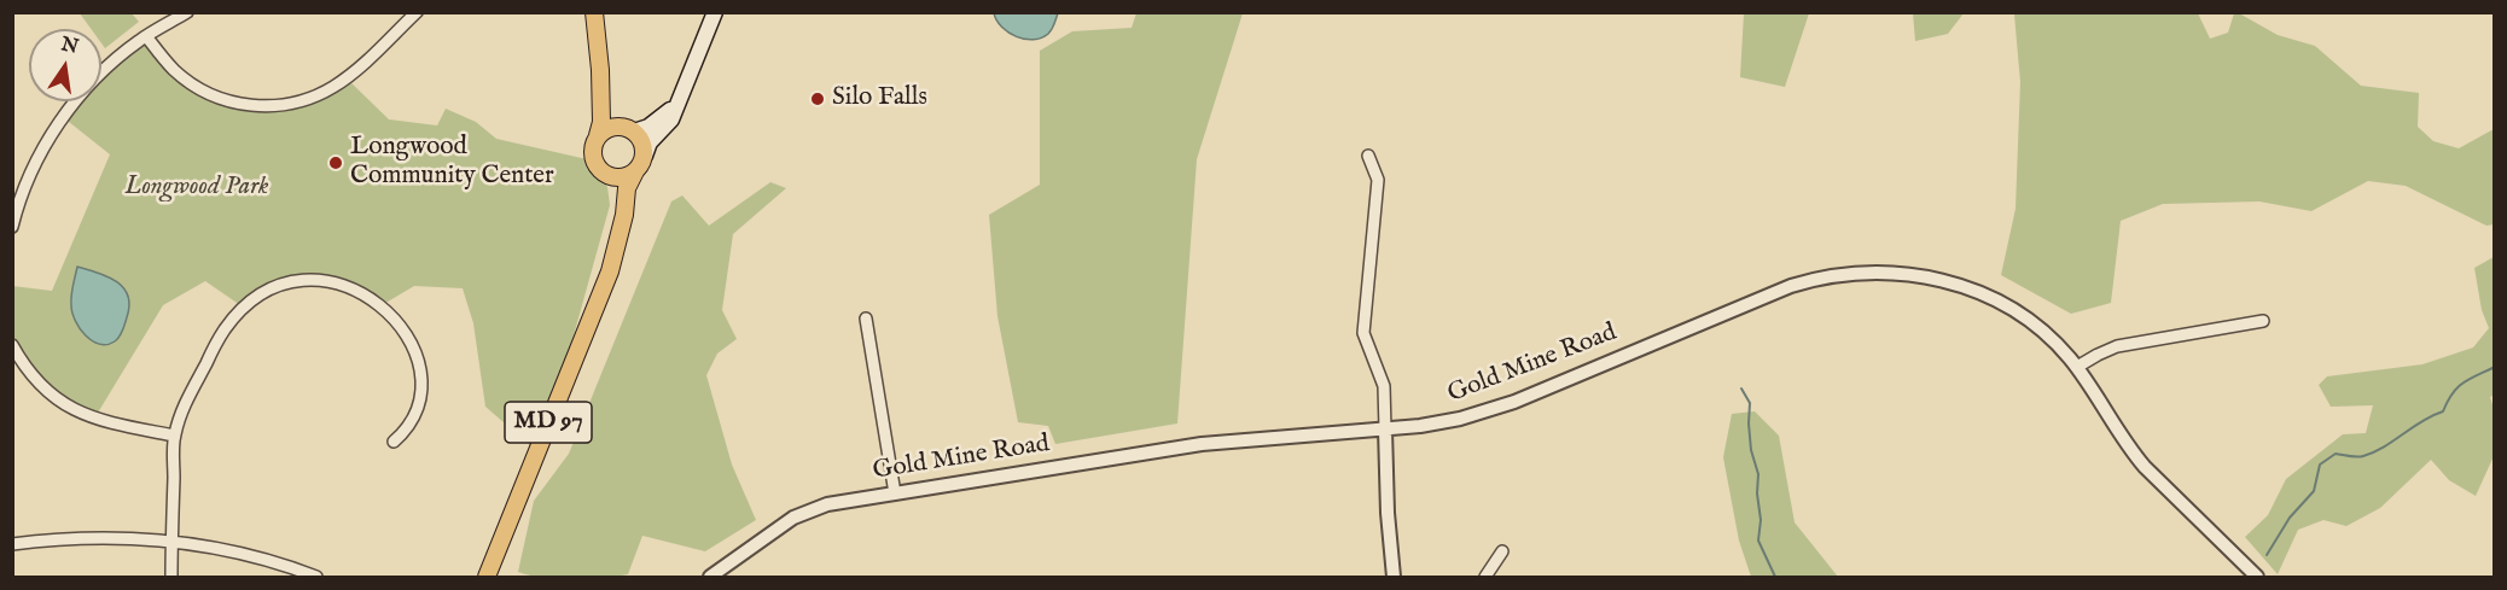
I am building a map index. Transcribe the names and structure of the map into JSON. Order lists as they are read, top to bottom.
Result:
{
  "streets": {
    "main road": ["MD 97"],
    "street": ["Gold Mine Road"]
  },
  "parks": ["Longwood Park"],
  "places": ["Silo Falls", "Longwood Community Center"],
  "north": "top"
}
